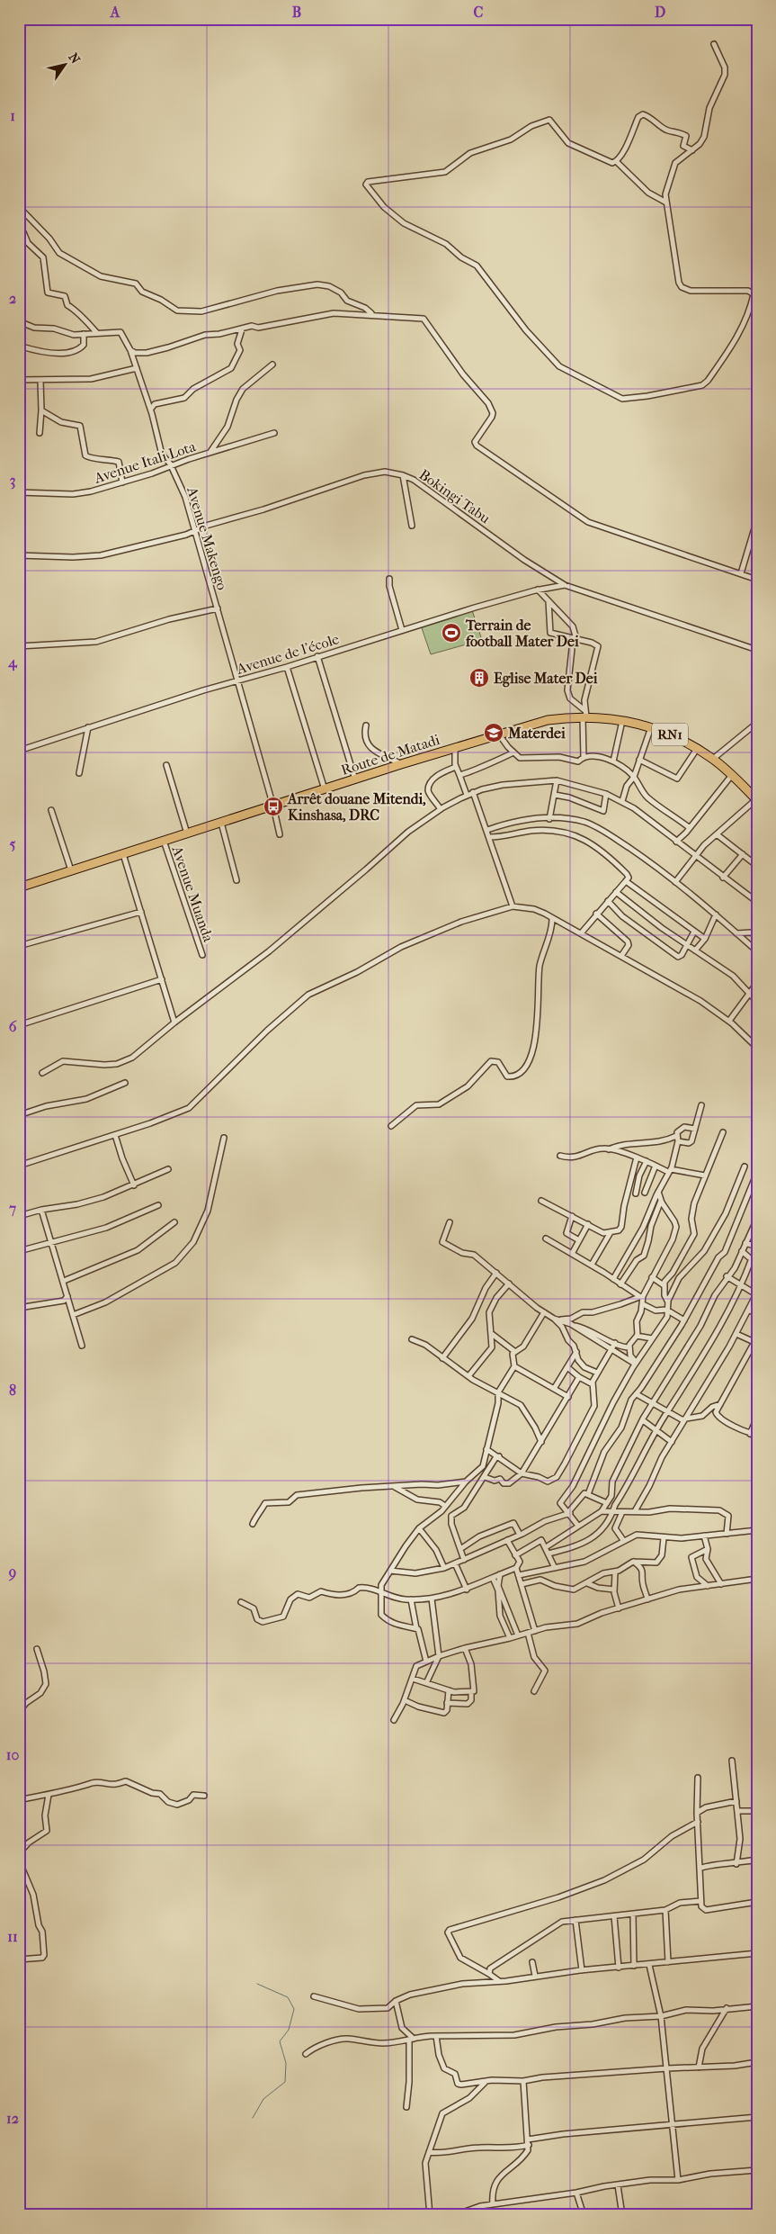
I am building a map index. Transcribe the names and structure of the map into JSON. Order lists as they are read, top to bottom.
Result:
{
  "streets": {
    "highway": ["RN1", "Route de Matadi"],
    "street": [
      "Avenue Itali Lota",
      "Bokingi Tabu",
      "Avenue Makengo",
      "Avenue de l'école",
      "Avenue Muanda"
    ]
  },
  "crossings": [
    ["Avenue Itali Lota", "Avenue Makengo"],
    ["Bokingi Tabu", "Avenue Makengo"],
    ["Bokingi Tabu", "Avenue de l'école"],
    ["Avenue Makengo", "Avenue de l'école"],
    ["Avenue Makengo", "Route de Matadi"],
    ["Route de Matadi", "Avenue Muanda"]
  ],
  "places": {
    "sports": ["Terrain de football Mater Dei"],
    "building": ["Eglise Mater Dei"],
    "school or university": ["Materdei"],
    "bus stop": ["Arrêt douane Mitendi, Kinshasa, DRC"]
  },
  "north": "top right",
  "grid": {
    "columns": [
      "A",
      "B",
      "C",
      "D"
    ],
    "rows": [
      "1",
      "2",
      "3",
      "4",
      "5",
      "6",
      "7",
      "8",
      "9",
      "10",
      "11",
      "12"
    ]
  }
}
